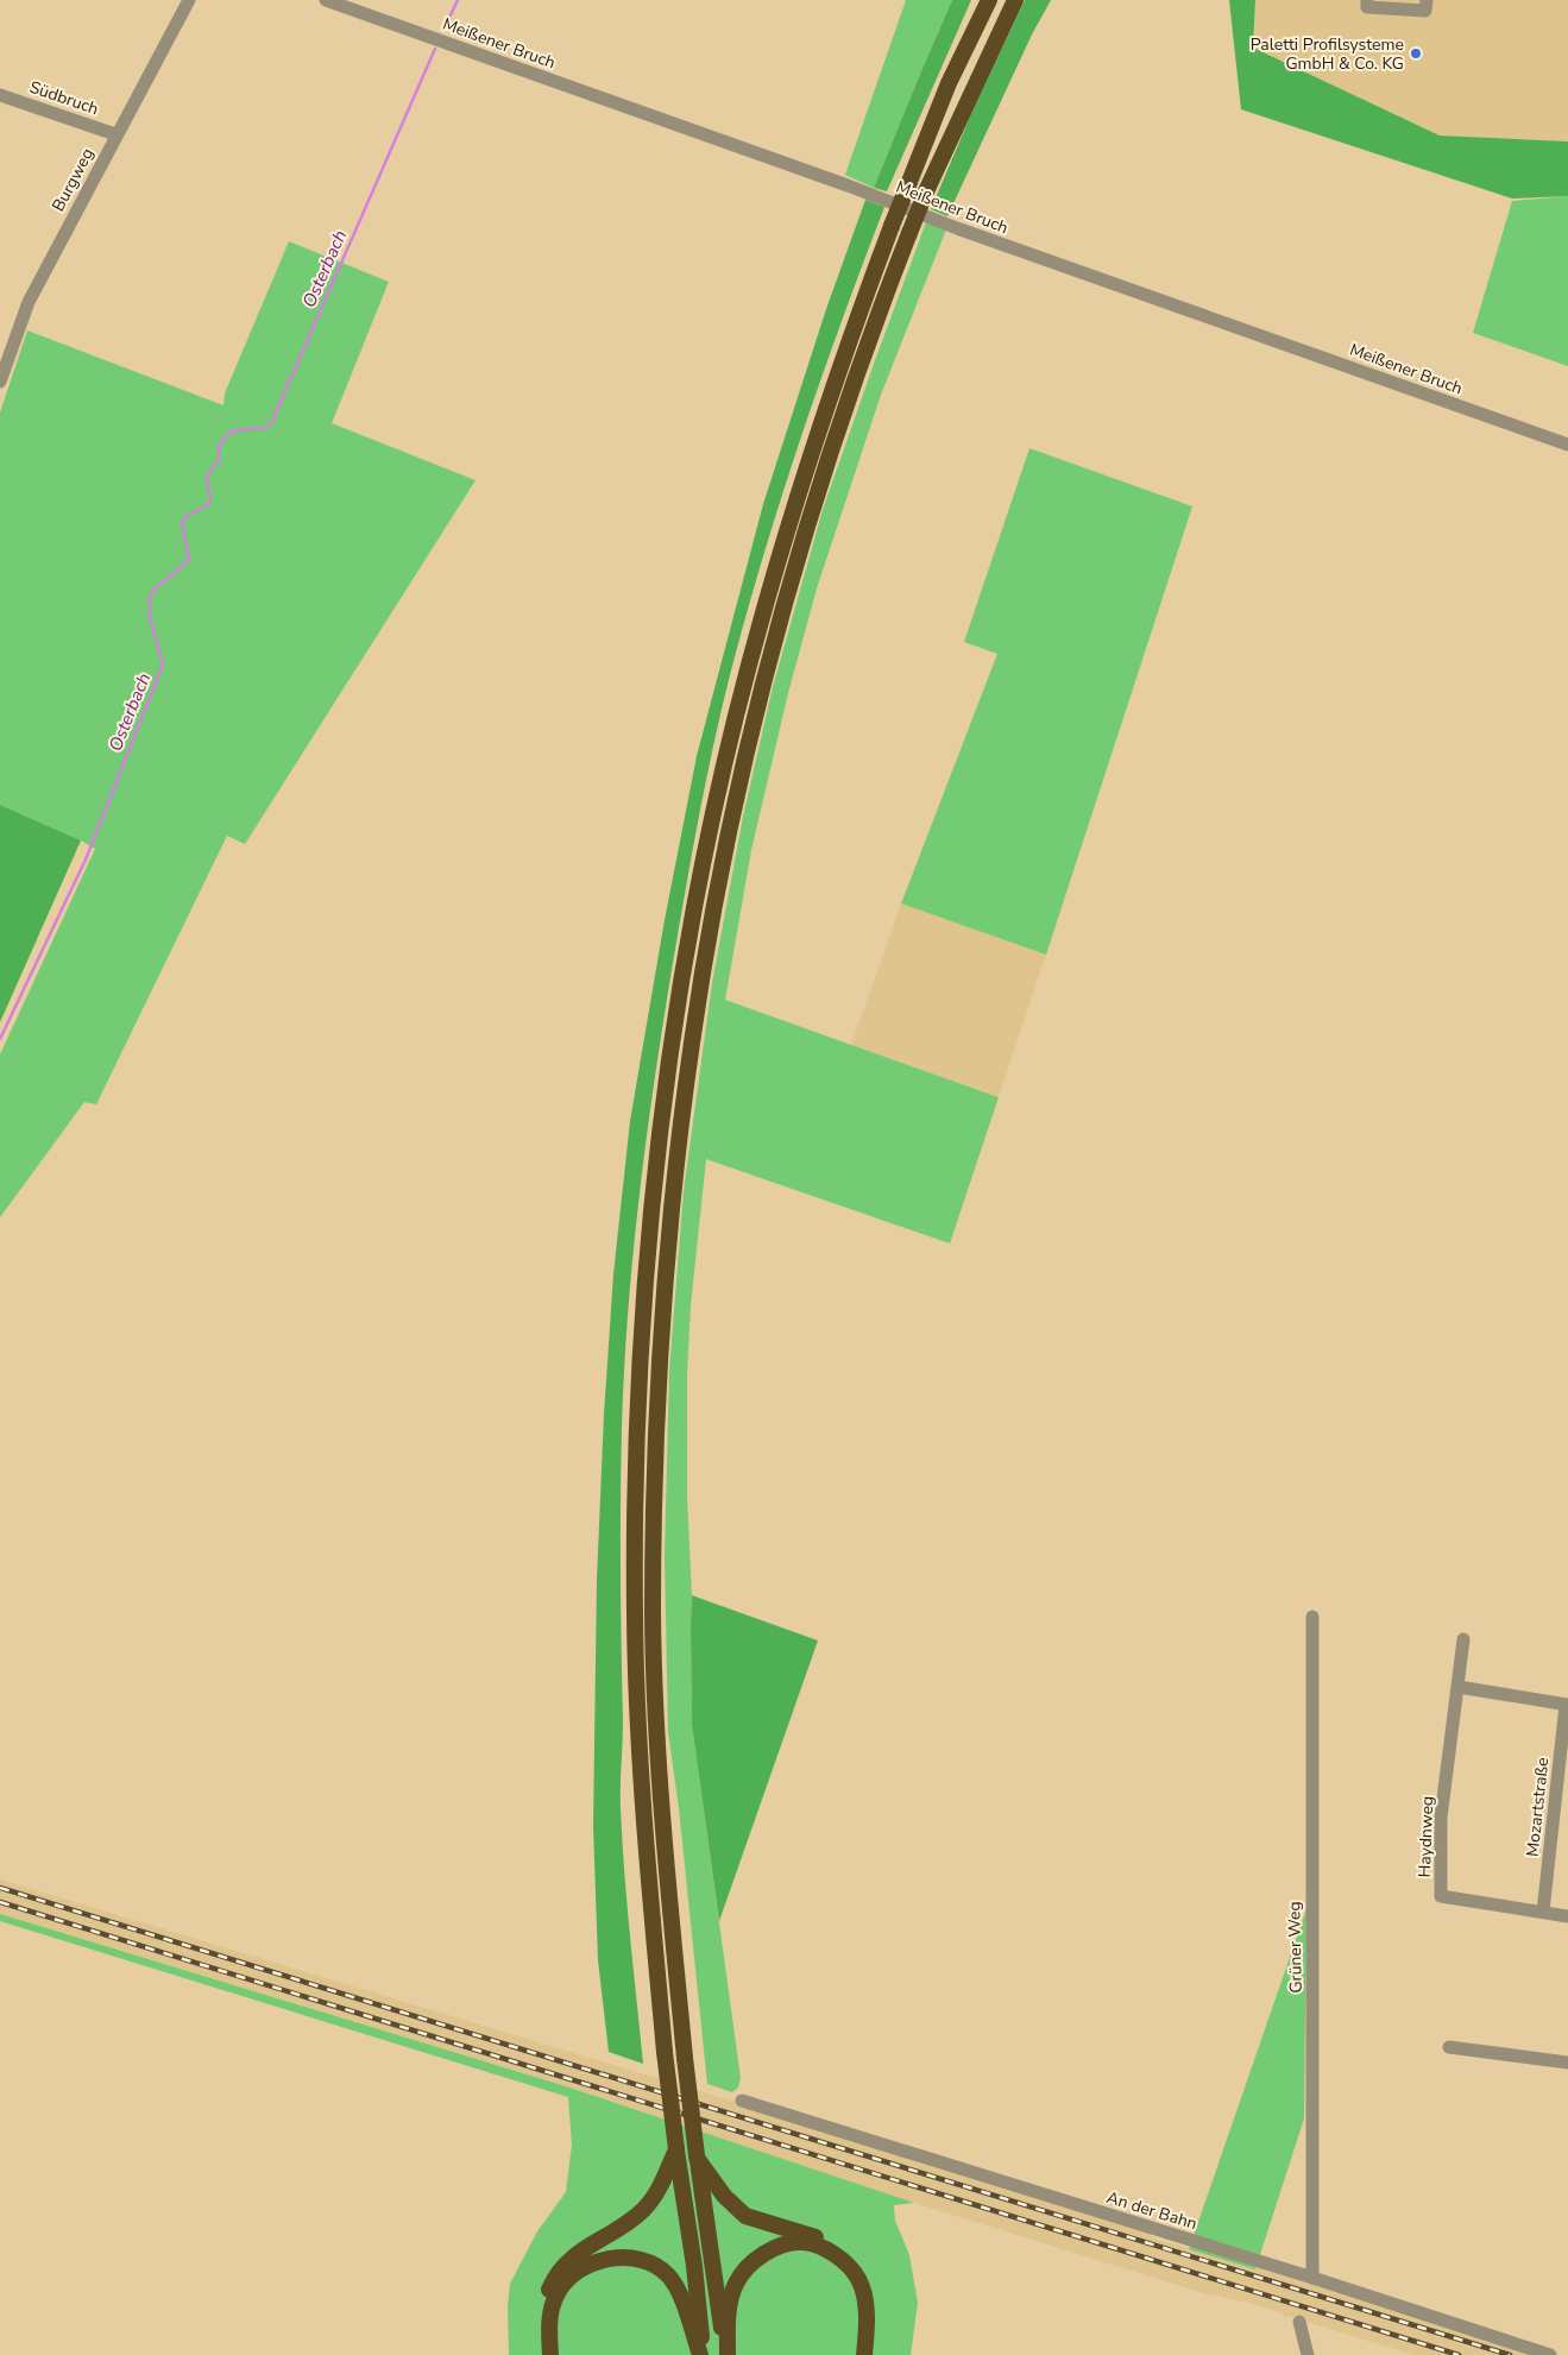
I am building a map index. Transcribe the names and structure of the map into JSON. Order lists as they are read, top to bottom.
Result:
{
  "streets": {
    "street": [
      "Meißener Bruch",
      "Südbruch",
      "Burgweg",
      "Mozartstraße",
      "Haydnweg",
      "Grüner Weg",
      "An der Bahn"
    ]
  },
  "crossings": [
    ["Südbruch", "Burgweg"],
    ["Mozartstraße", "Haydnweg"],
    ["Grüner Weg", "An der Bahn"]
  ],
  "water": ["Osterbach"],
  "places": ["Paletti Profilsysteme GmbH & Co. KG"]
}
